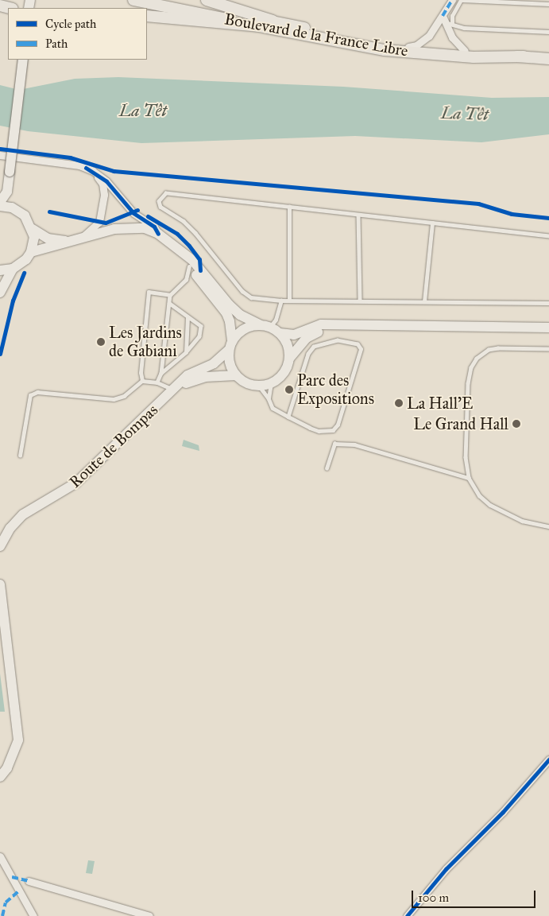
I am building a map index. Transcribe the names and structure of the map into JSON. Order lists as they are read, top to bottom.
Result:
{
  "streets": {
    "main road": ["Boulevard de la France Libre", "Route de Bompas"]
  },
  "water": ["La Têt"],
  "places": [
    "Les Jardins de Gabiani",
    "Parc des Expositions",
    "La Hall'E",
    "Le Grand Hall"
  ],
  "legend": ["Cycle path", "Path"],
  "scale_bar": "100 m"
}
